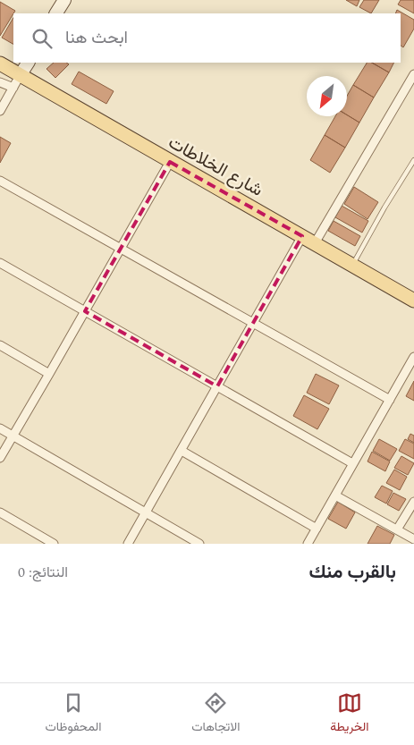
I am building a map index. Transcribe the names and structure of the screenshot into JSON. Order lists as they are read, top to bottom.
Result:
{
  "streets": {
    "main road": ["شارع الخلاطات"]
  },
  "north": "bottom left",
  "page": {
    "search": "ابحث هنا",
    "heading": ["بالقرب منك", "النتائج: 0"],
    "nav": ["الخريطة", "الاتجاهات", "المحفوظات"]
  }
}
